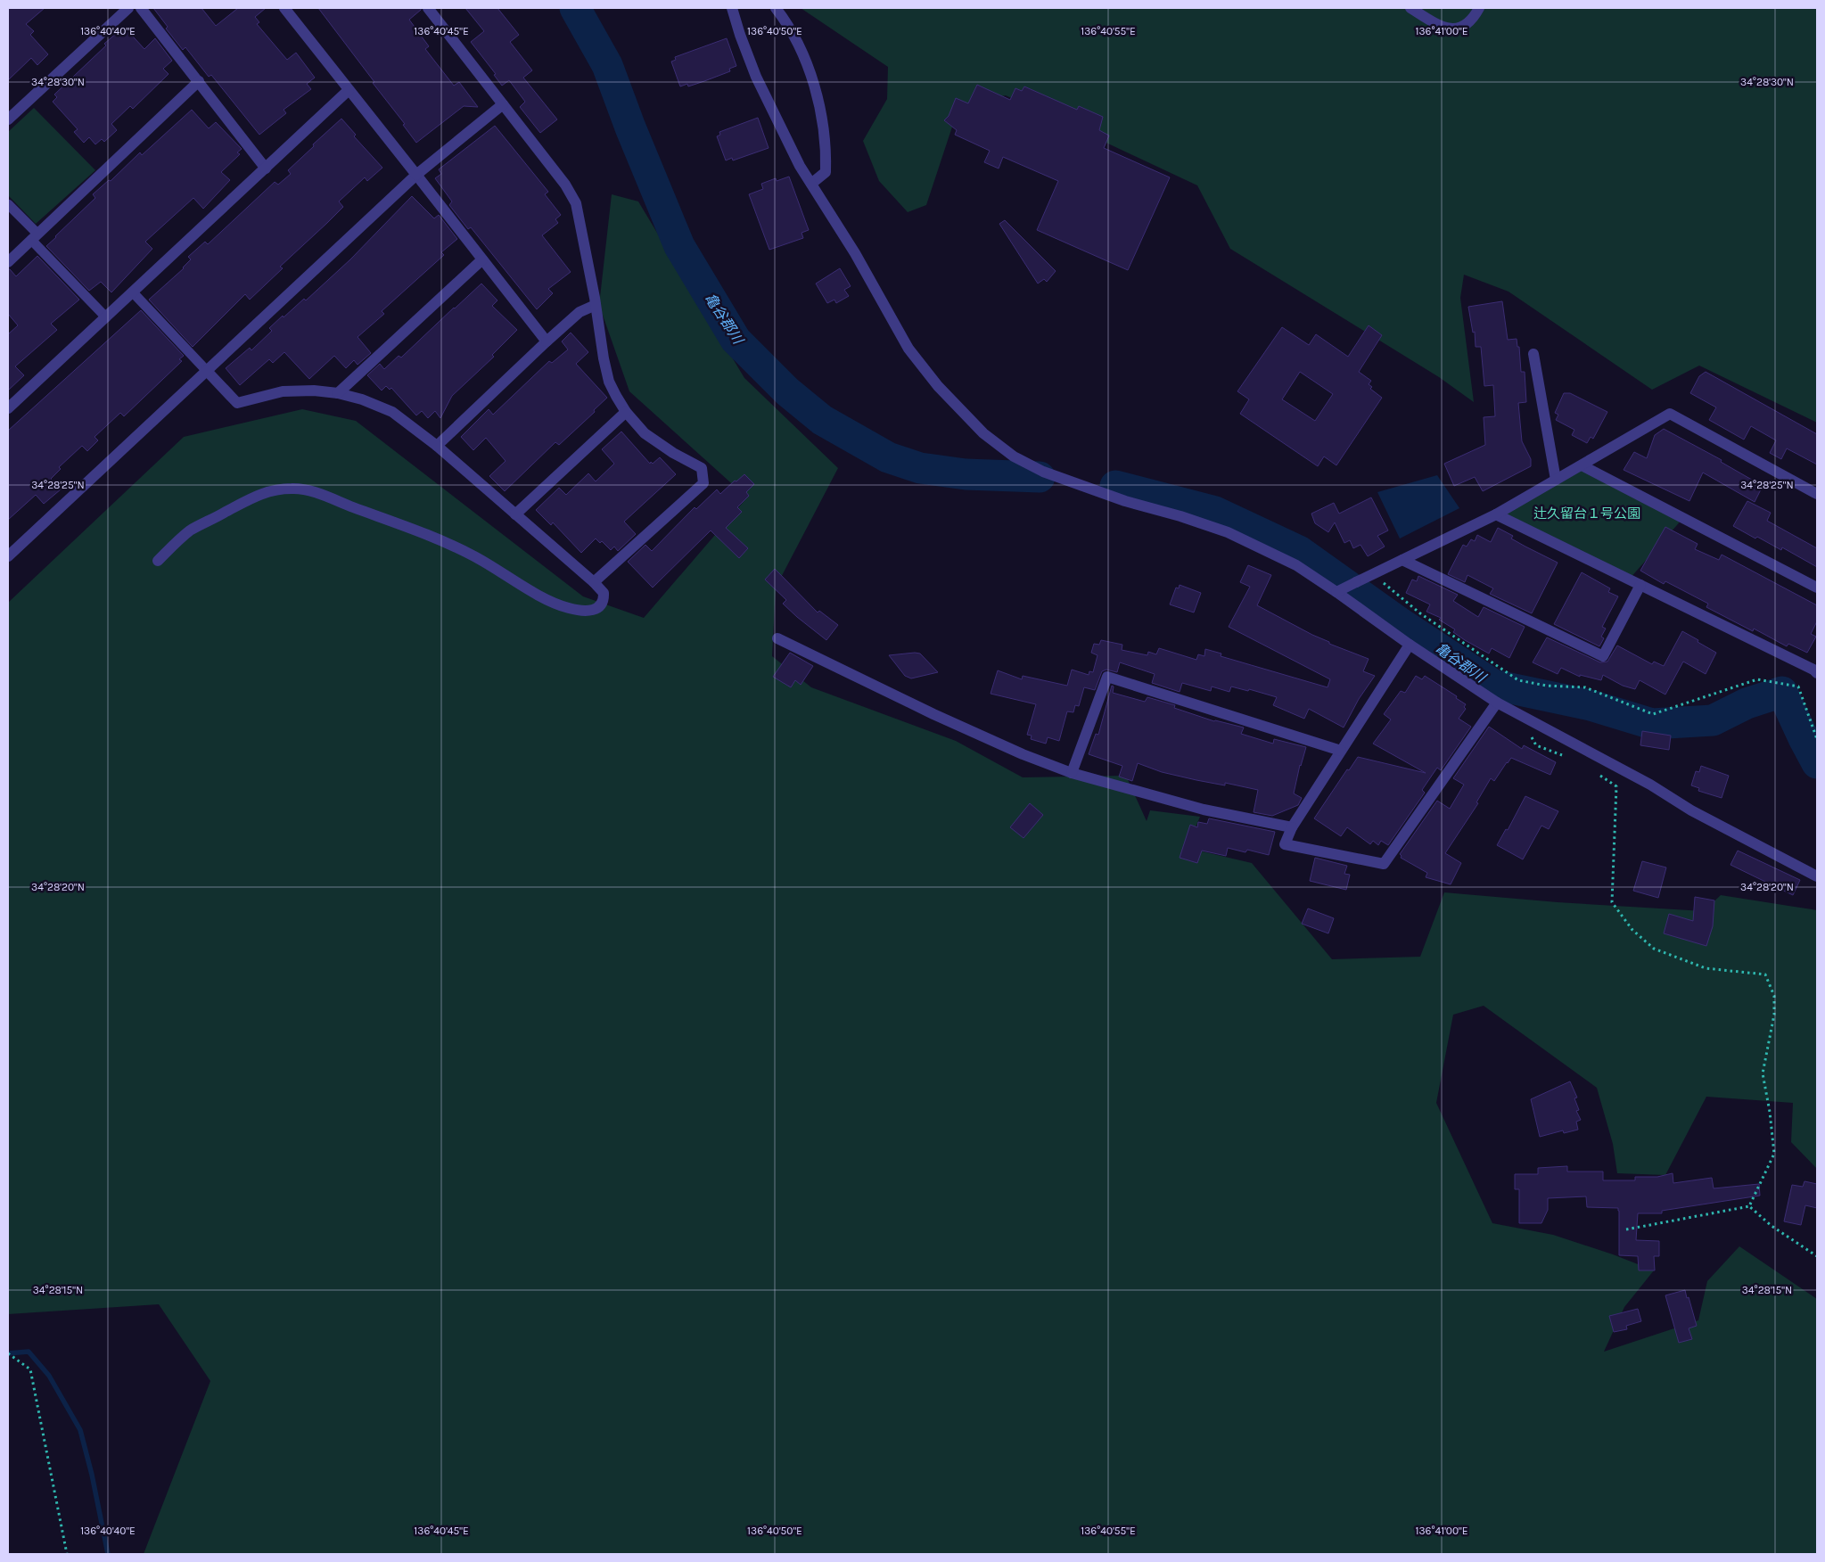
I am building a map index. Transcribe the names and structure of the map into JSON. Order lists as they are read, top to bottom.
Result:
{
  "water": ["亀谷郡川"],
  "parks": ["辻久留台１号公園"],
  "coordinates": [
    "136°40'40\"E",
    "136°40'45\"E",
    "136°40'50\"E",
    "136°40'55\"E",
    "136°41'00\"E",
    "34°28'30\"N",
    "34°28'25\"N",
    "34°28'20\"N",
    "34°28'15\"N"
  ]
}
